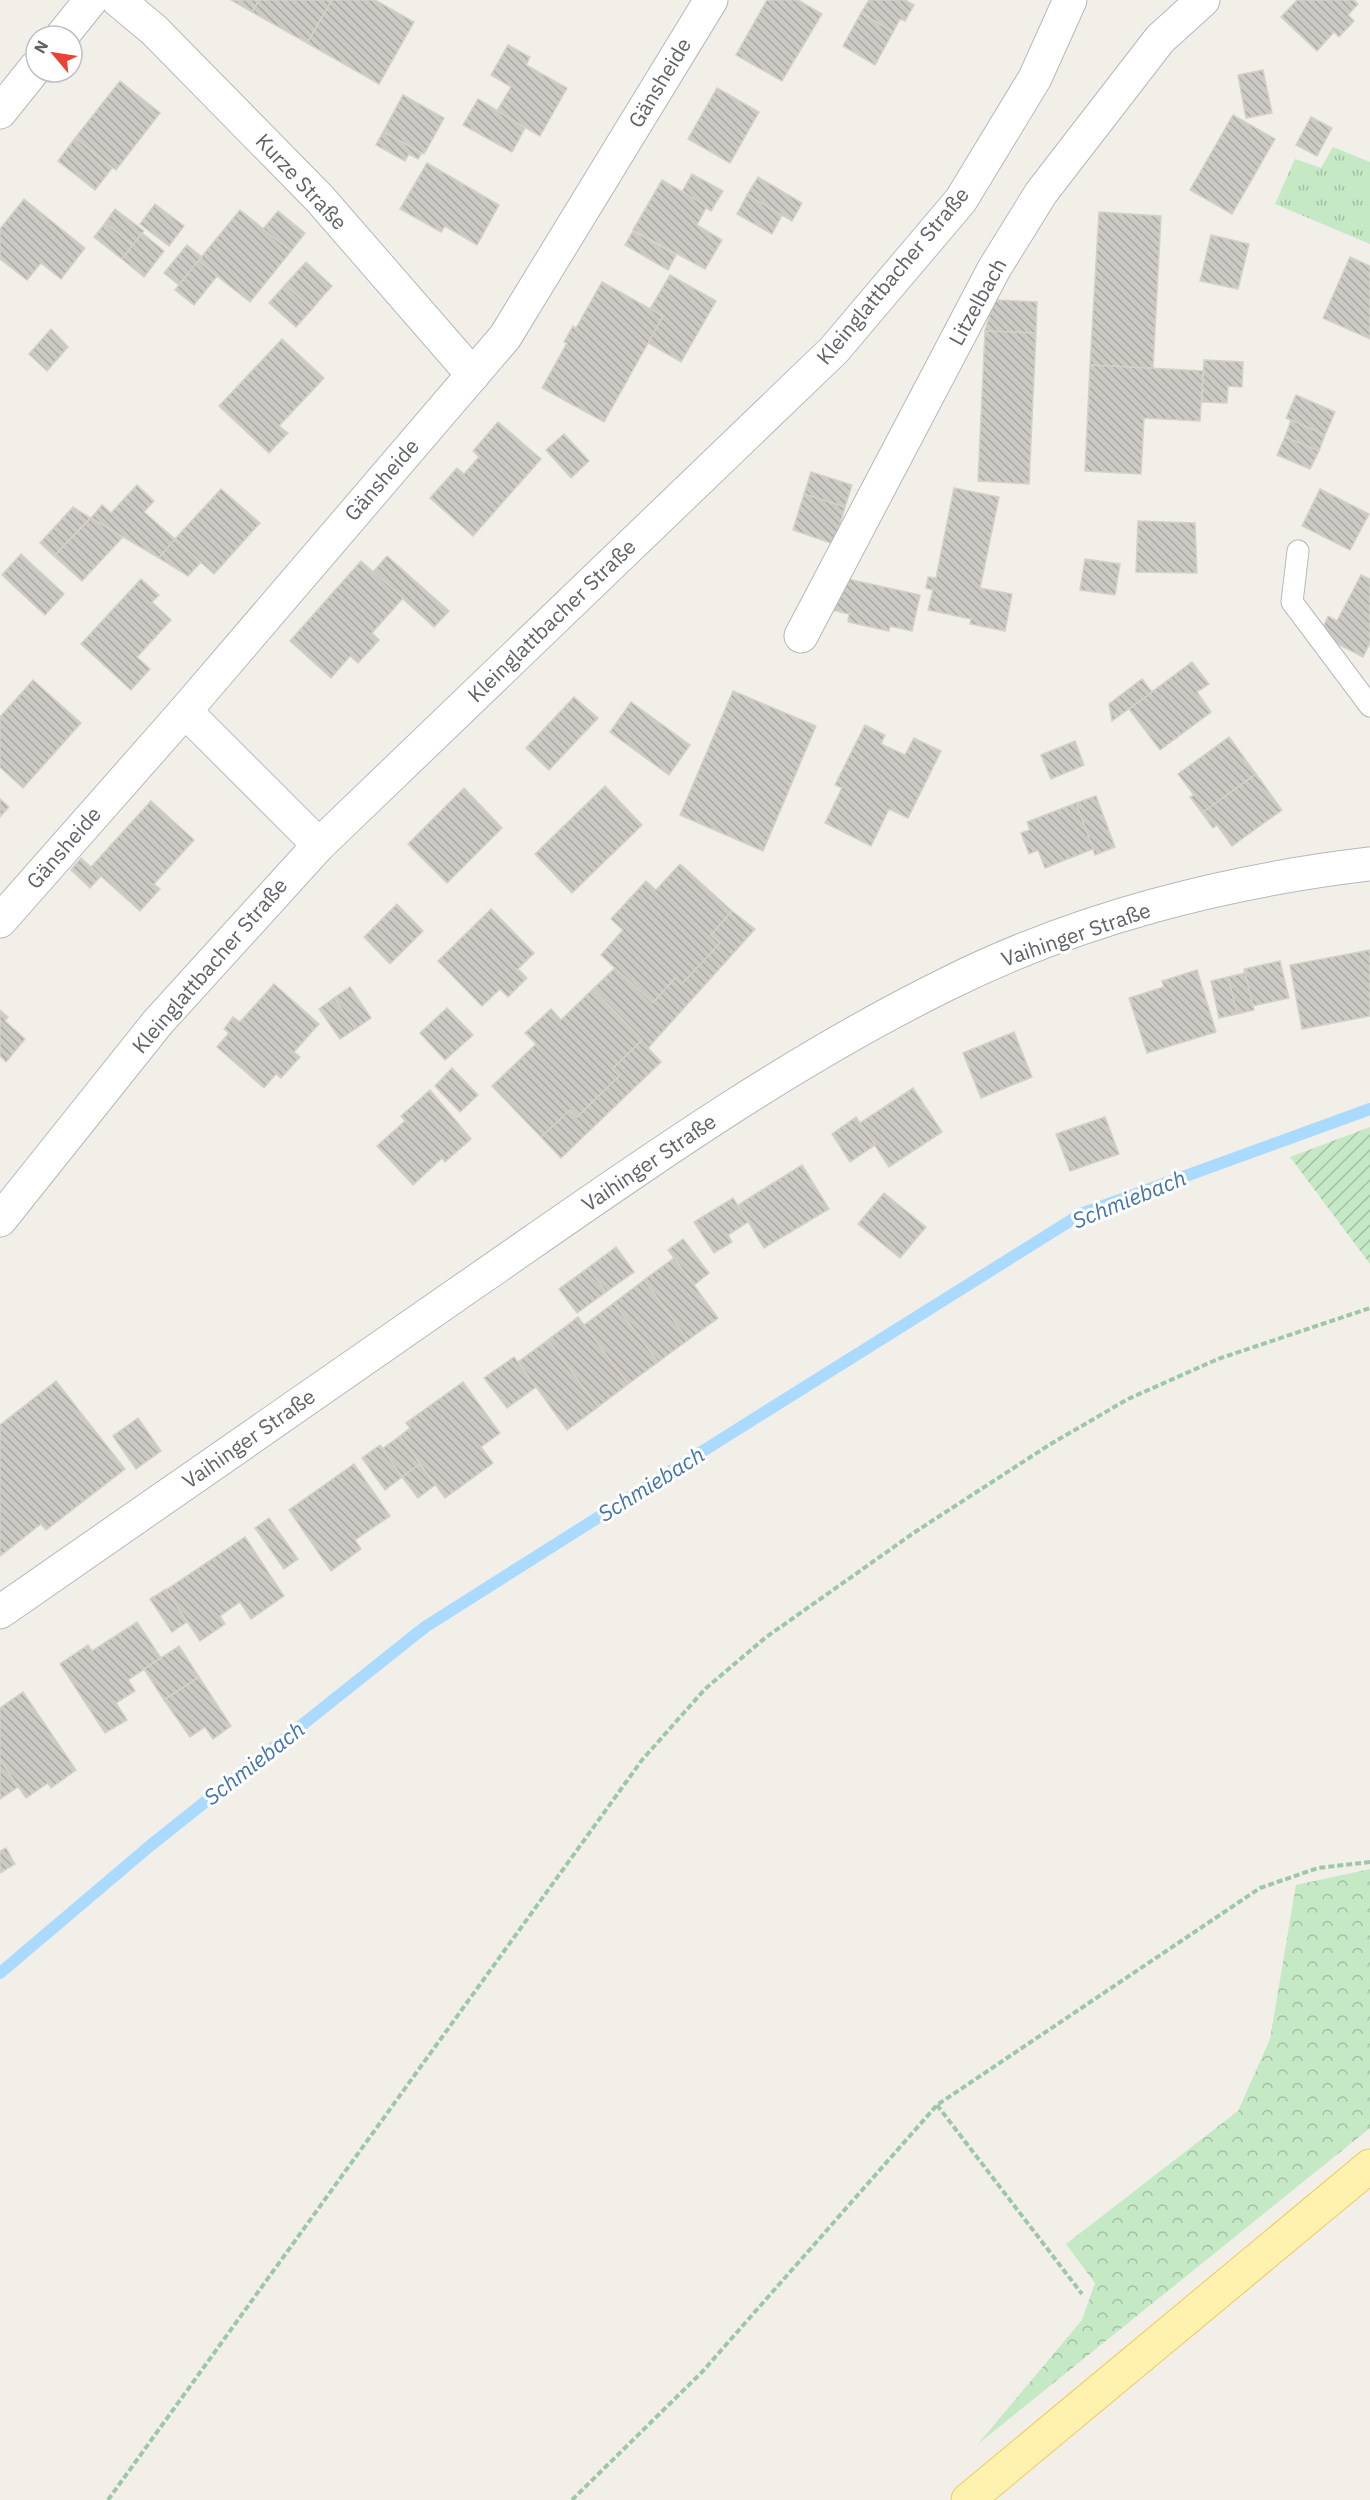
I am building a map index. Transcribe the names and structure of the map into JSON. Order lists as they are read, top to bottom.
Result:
{
  "streets": {
    "street": [
      "Gänsheide",
      "Kurze Straße",
      "Kleinglattbacher Straße",
      "Litzelbach",
      "Vaihinger Straße"
    ]
  },
  "crossings": [
    ["Gänsheide", "Kurze Straße"]
  ],
  "water": ["Schmiebach"],
  "north": "top left"
}
